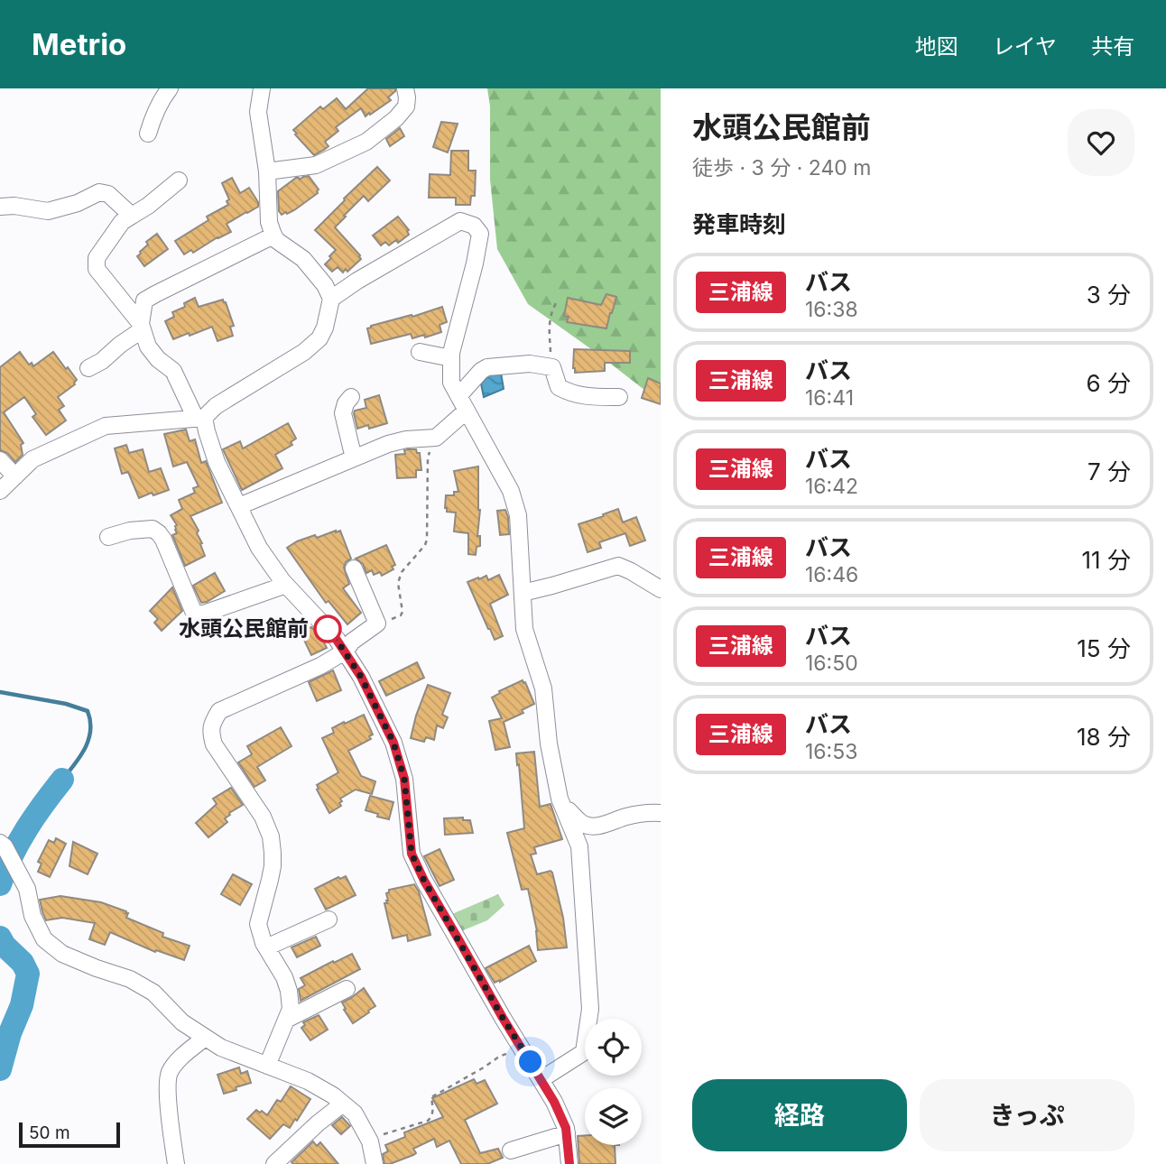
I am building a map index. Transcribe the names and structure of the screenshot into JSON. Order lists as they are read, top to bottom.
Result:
{
  "places": ["水頭公民館前"],
  "lines": ["bus line 三浦線"],
  "scale_bar": "50 m",
  "page": {
    "header": "Metrio",
    "nav": ["地図", "レイヤ", "共有"],
    "heading": [
      ["水頭公民館前", "徒歩 · 3 分 · 240 m"],
      "発車時刻"
    ],
    "list": [
      {
        "mark": "三浦線",
        "name": "バス",
        "note": "16:38",
        "value": "3 分"
      },
      {
        "mark": "三浦線",
        "name": "バス",
        "note": "16:41",
        "value": "6 分"
      },
      {
        "mark": "三浦線",
        "name": "バス",
        "note": "16:42",
        "value": "7 分"
      },
      {
        "mark": "三浦線",
        "name": "バス",
        "note": "16:46",
        "value": "11 分"
      },
      {
        "mark": "三浦線",
        "name": "バス",
        "note": "16:50",
        "value": "15 分"
      },
      {
        "mark": "三浦線",
        "name": "バス",
        "note": "16:53",
        "value": "18 分"
      }
    ],
    "buttons": ["経路", "きっぷ"],
    "scale": "50 m"
  }
}
